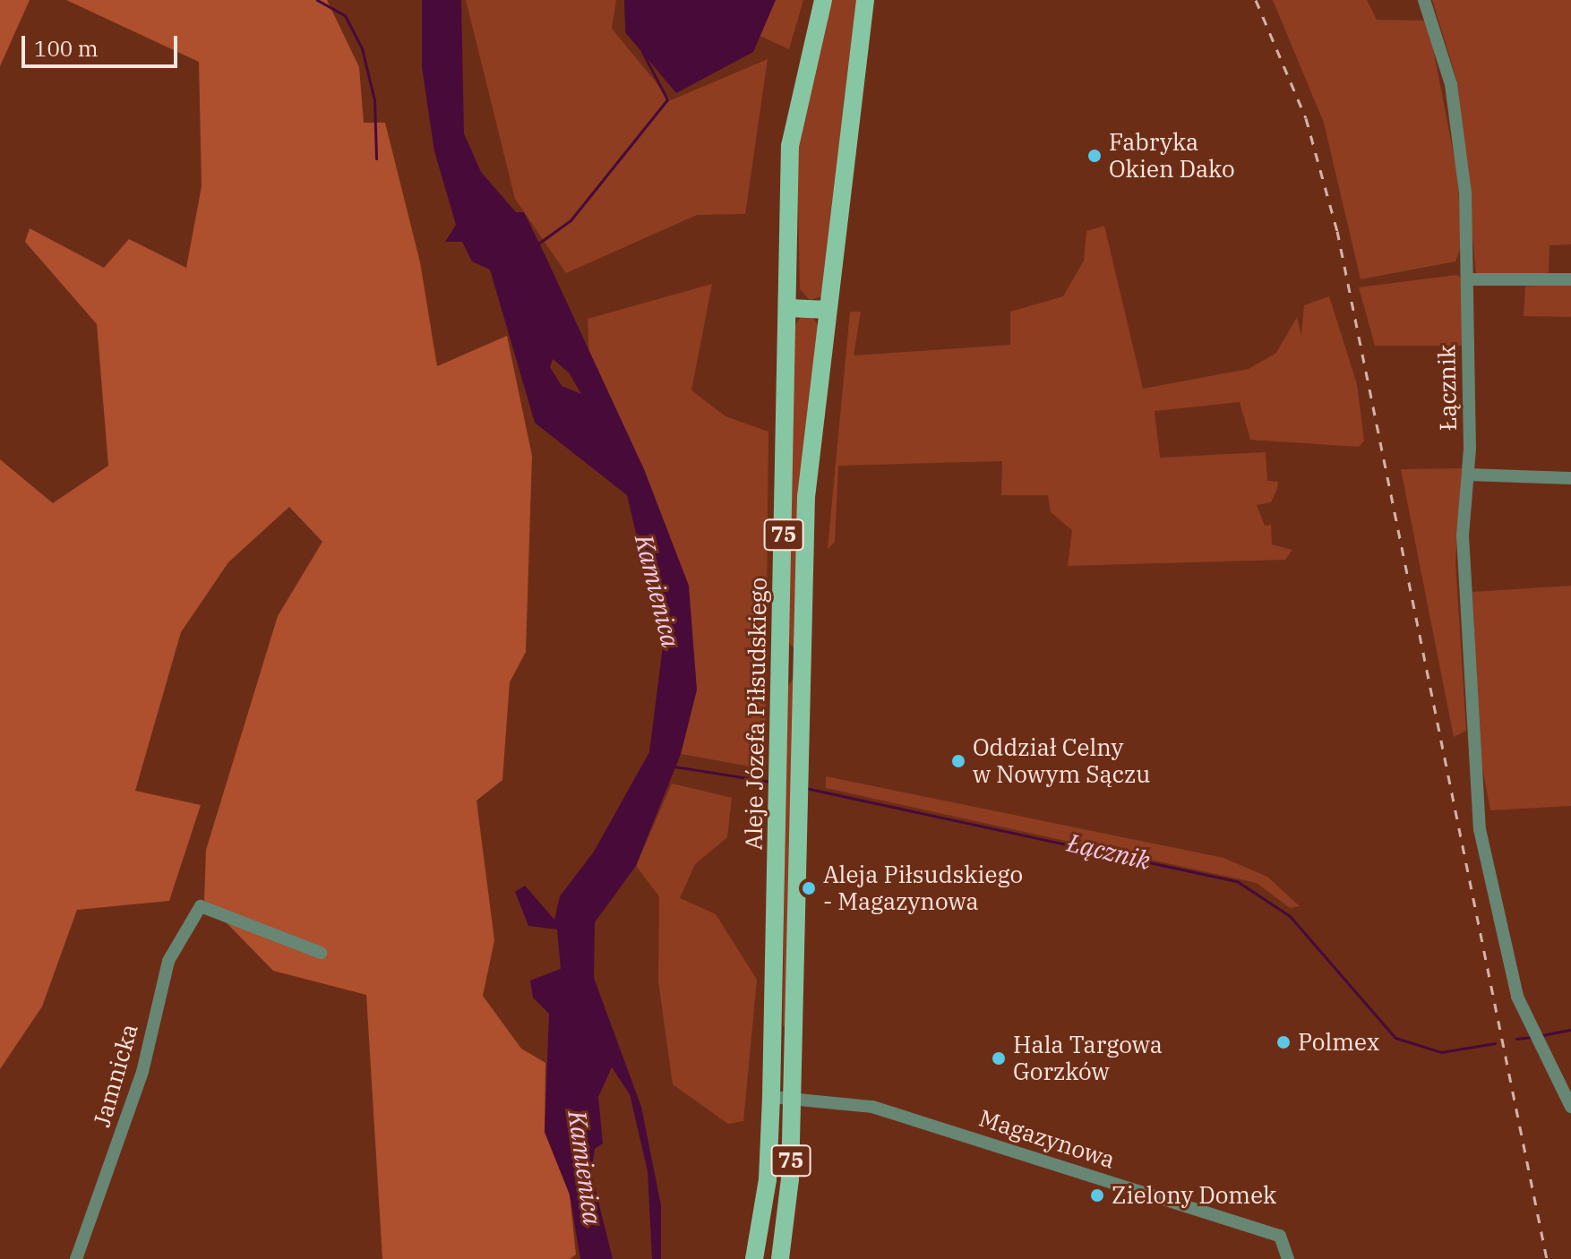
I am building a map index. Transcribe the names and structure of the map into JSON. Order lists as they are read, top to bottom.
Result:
{
  "streets": {
    "main road": ["75", "Aleje Józefa Piłsudskiego"],
    "street": ["Łącznik", "Jamnicka", "Magazynowa"]
  },
  "crossings": [
    ["Aleje Józefa Piłsudskiego", "Magazynowa"]
  ],
  "water": ["Kamienica", "Łącznik"],
  "places": [
    "Fabryka Okien Dako",
    "Oddział Celny w Nowym Sączu",
    "Aleja Piłsudskiego - Magazynowa",
    "Polmex",
    "Hala Targowa Gorzków",
    "Zielony Domek"
  ],
  "scale_bar": "100 m"
}
